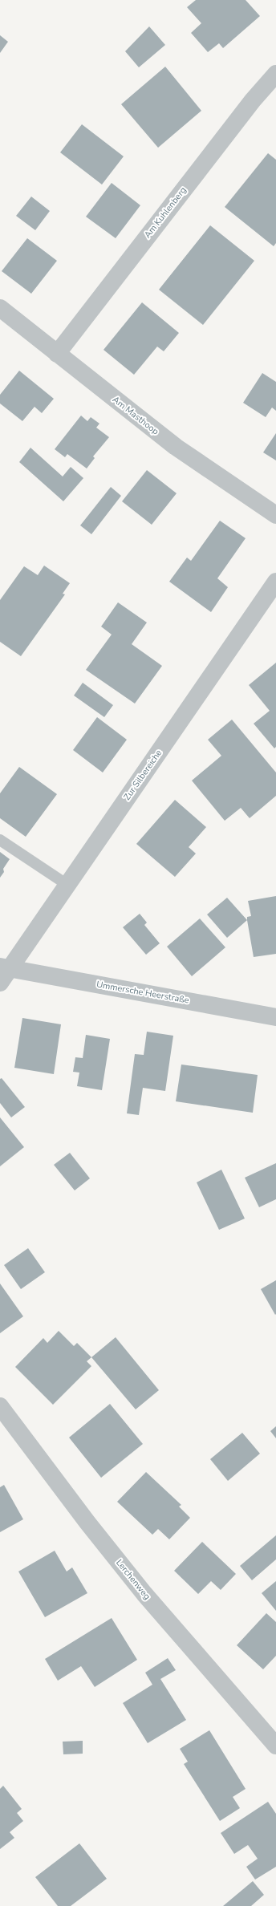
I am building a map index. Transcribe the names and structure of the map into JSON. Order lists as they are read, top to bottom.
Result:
{
  "streets": {
    "street": [
      "Am Kuhlenberg",
      "Am Masthoop",
      "Zur Silbereiche",
      "Ummersche Heerstraße",
      "Lerchenweg"
    ]
  },
  "crossings": [
    ["Am Kuhlenberg", "Am Masthoop"],
    ["Zur Silbereiche", "Ummersche Heerstraße"]
  ]
}
